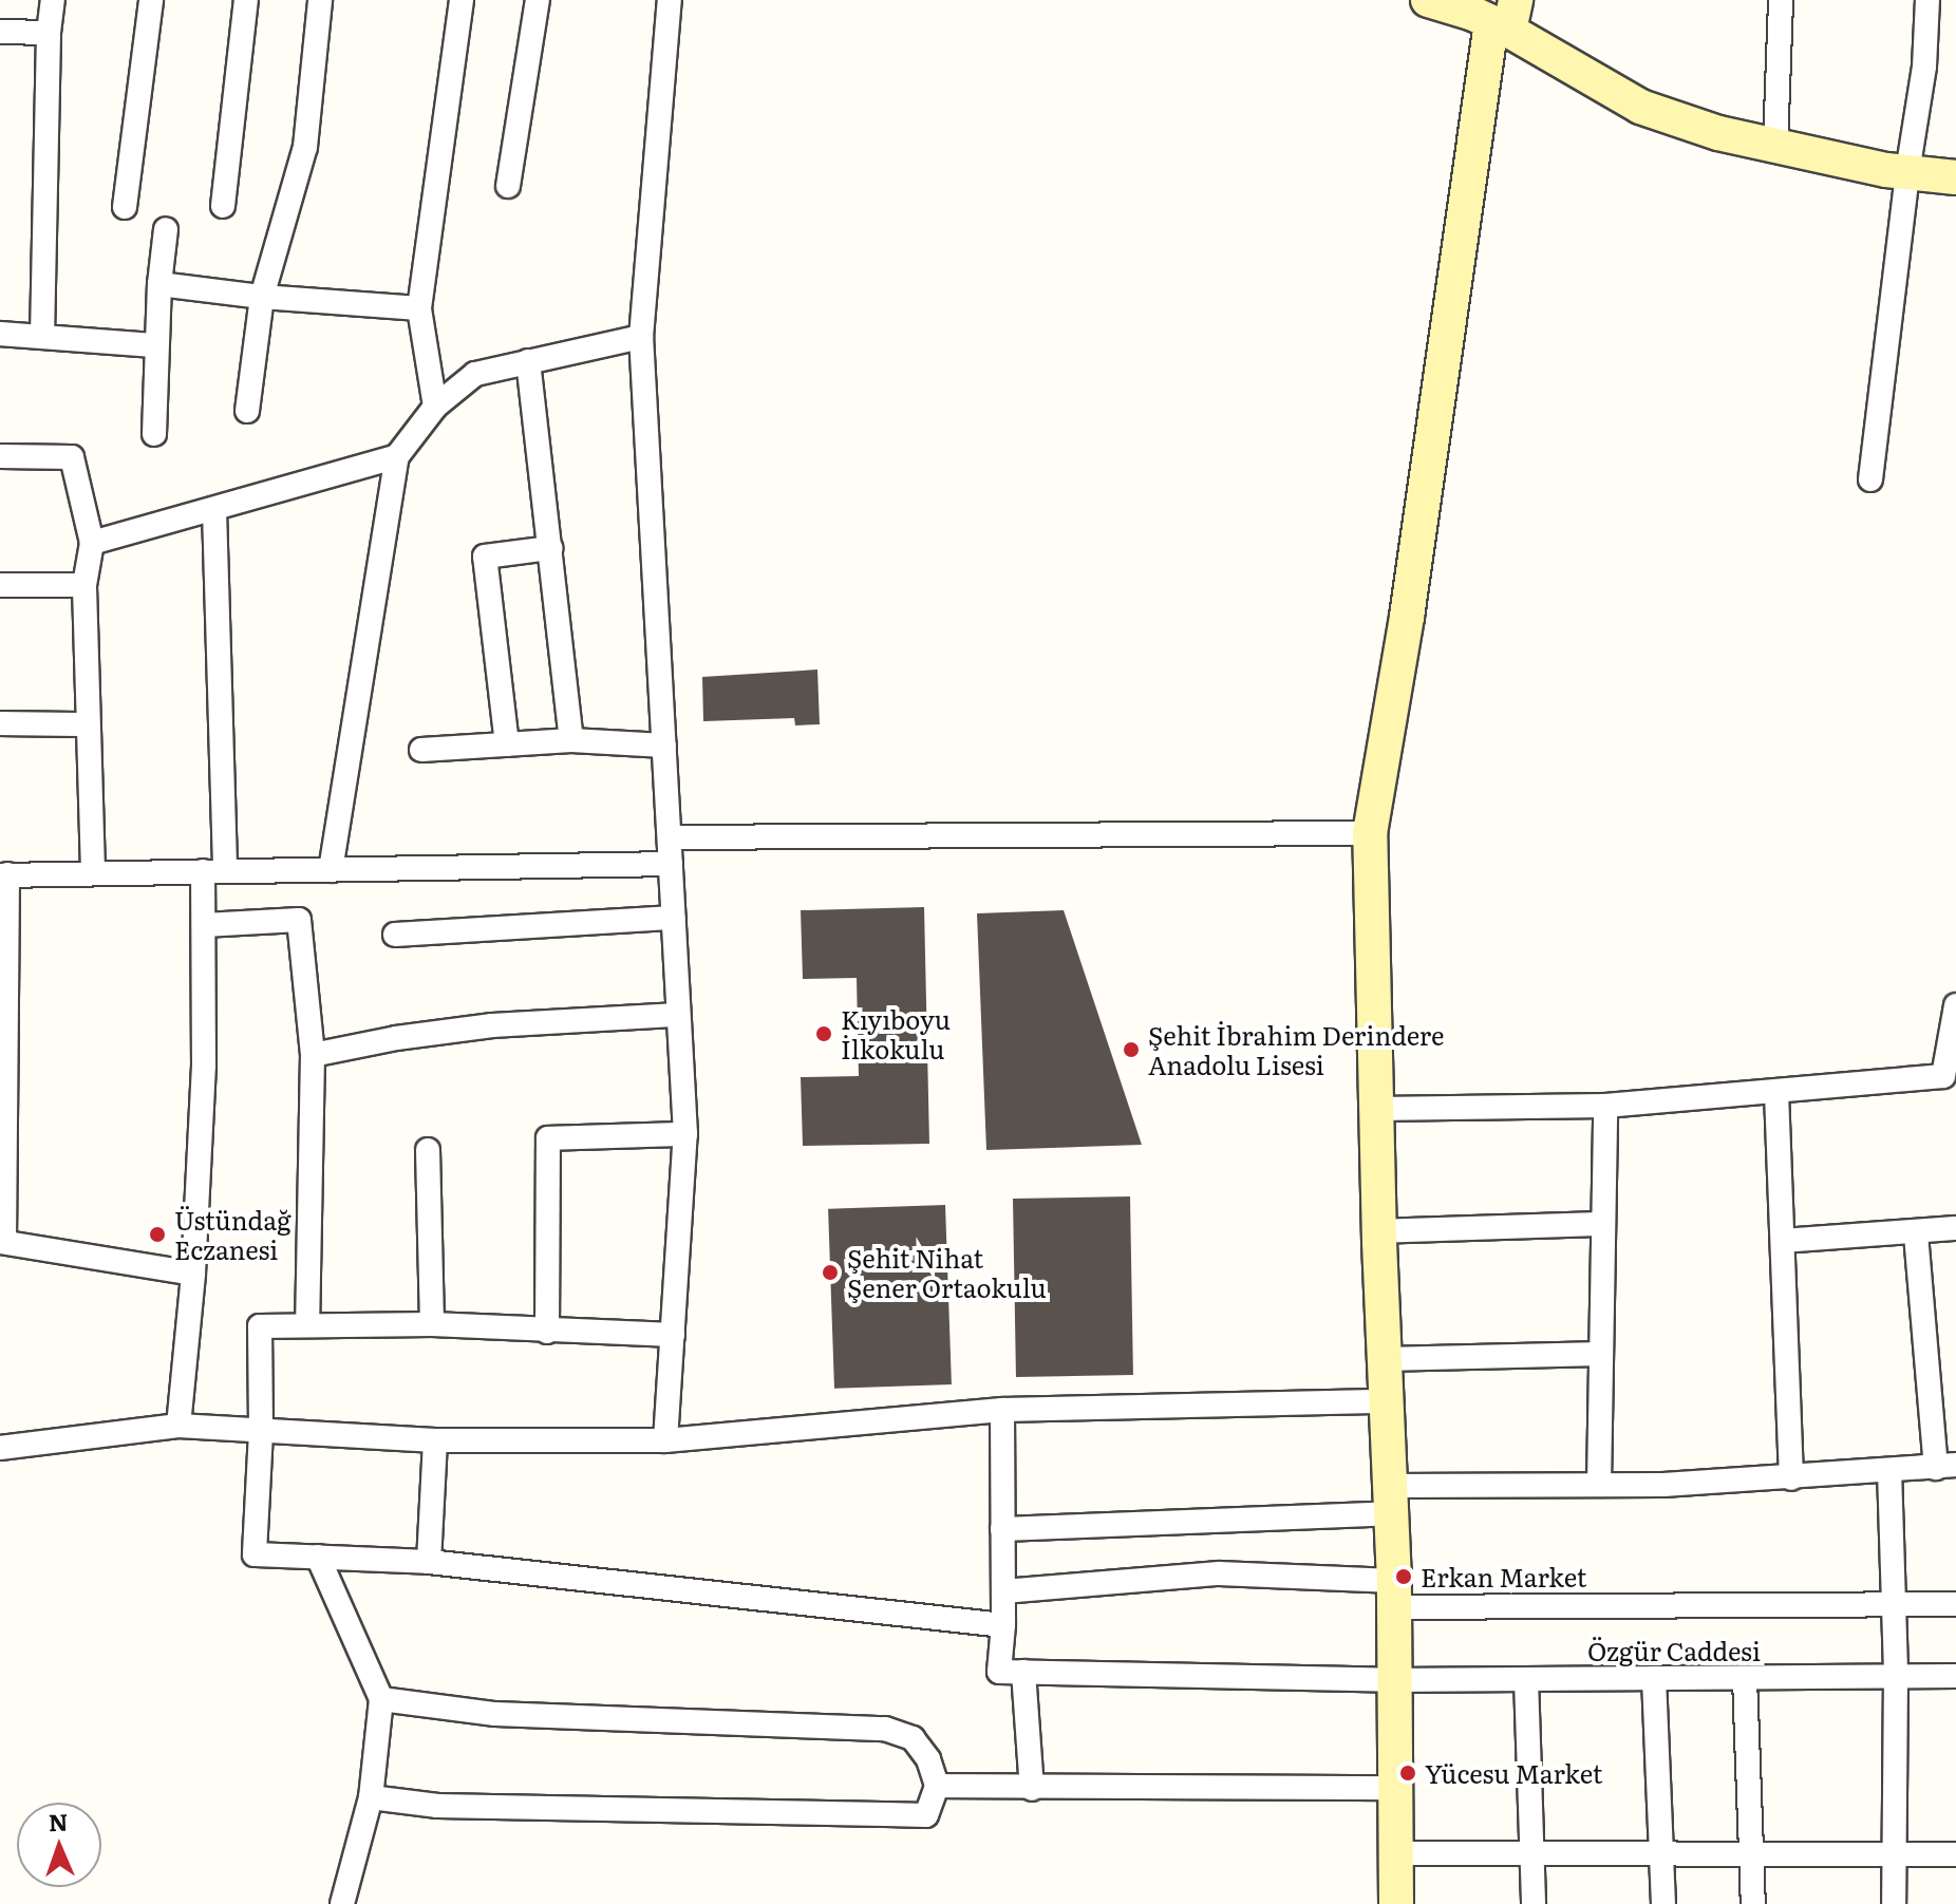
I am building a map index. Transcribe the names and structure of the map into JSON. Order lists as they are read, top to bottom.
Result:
{
  "streets": {
    "street": ["Özgür Caddesi"]
  },
  "places": [
    "Kıyıboyu İlkokulu",
    "Şehit İbrahim Derindere Anadolu Lisesi",
    "Üstündağ Eczanesi",
    "Şehit Nihat Şener Ortaokulu",
    "Erkan Market",
    "Yücesu Market"
  ],
  "north": "top"
}
